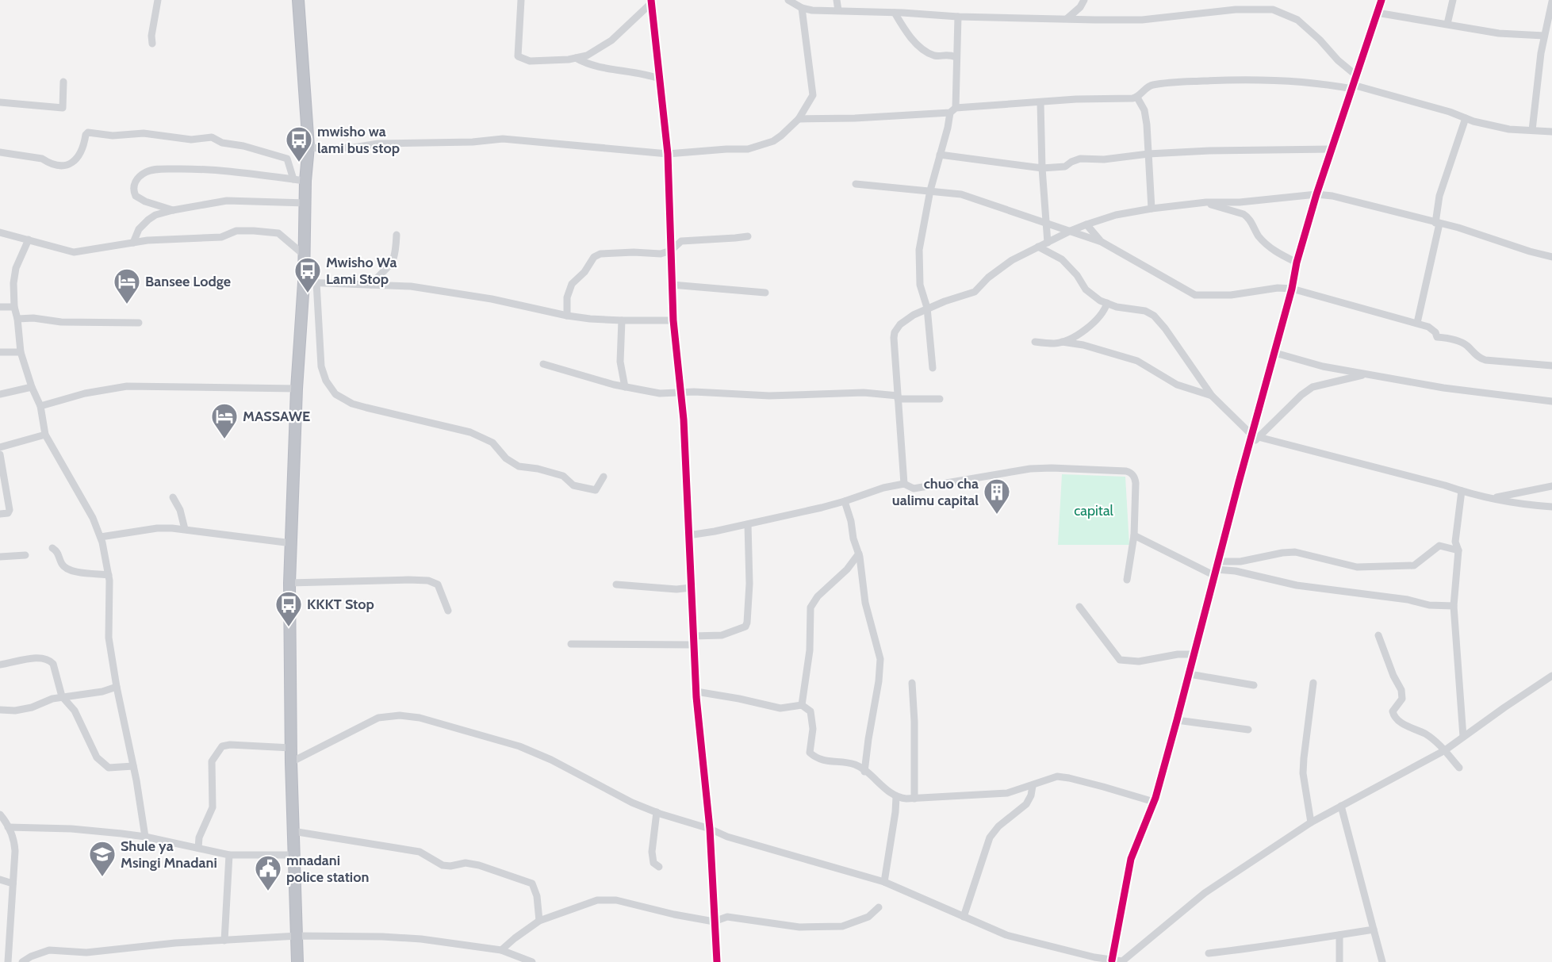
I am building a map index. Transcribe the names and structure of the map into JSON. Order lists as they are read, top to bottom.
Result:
{
  "parks": ["capital"],
  "places": {
    "bus stop": ["mwisho wa lami bus stop", "Mwisho Wa Lami Stop", "KKKT Stop"],
    "hotel": ["Bansee Lodge", "MASSAWE"],
    "building": ["chuo cha ualimu capital"],
    "school or university": ["Shule ya Msingi Mnadani"],
    "public building": ["mnadani police station"]
  }
}
